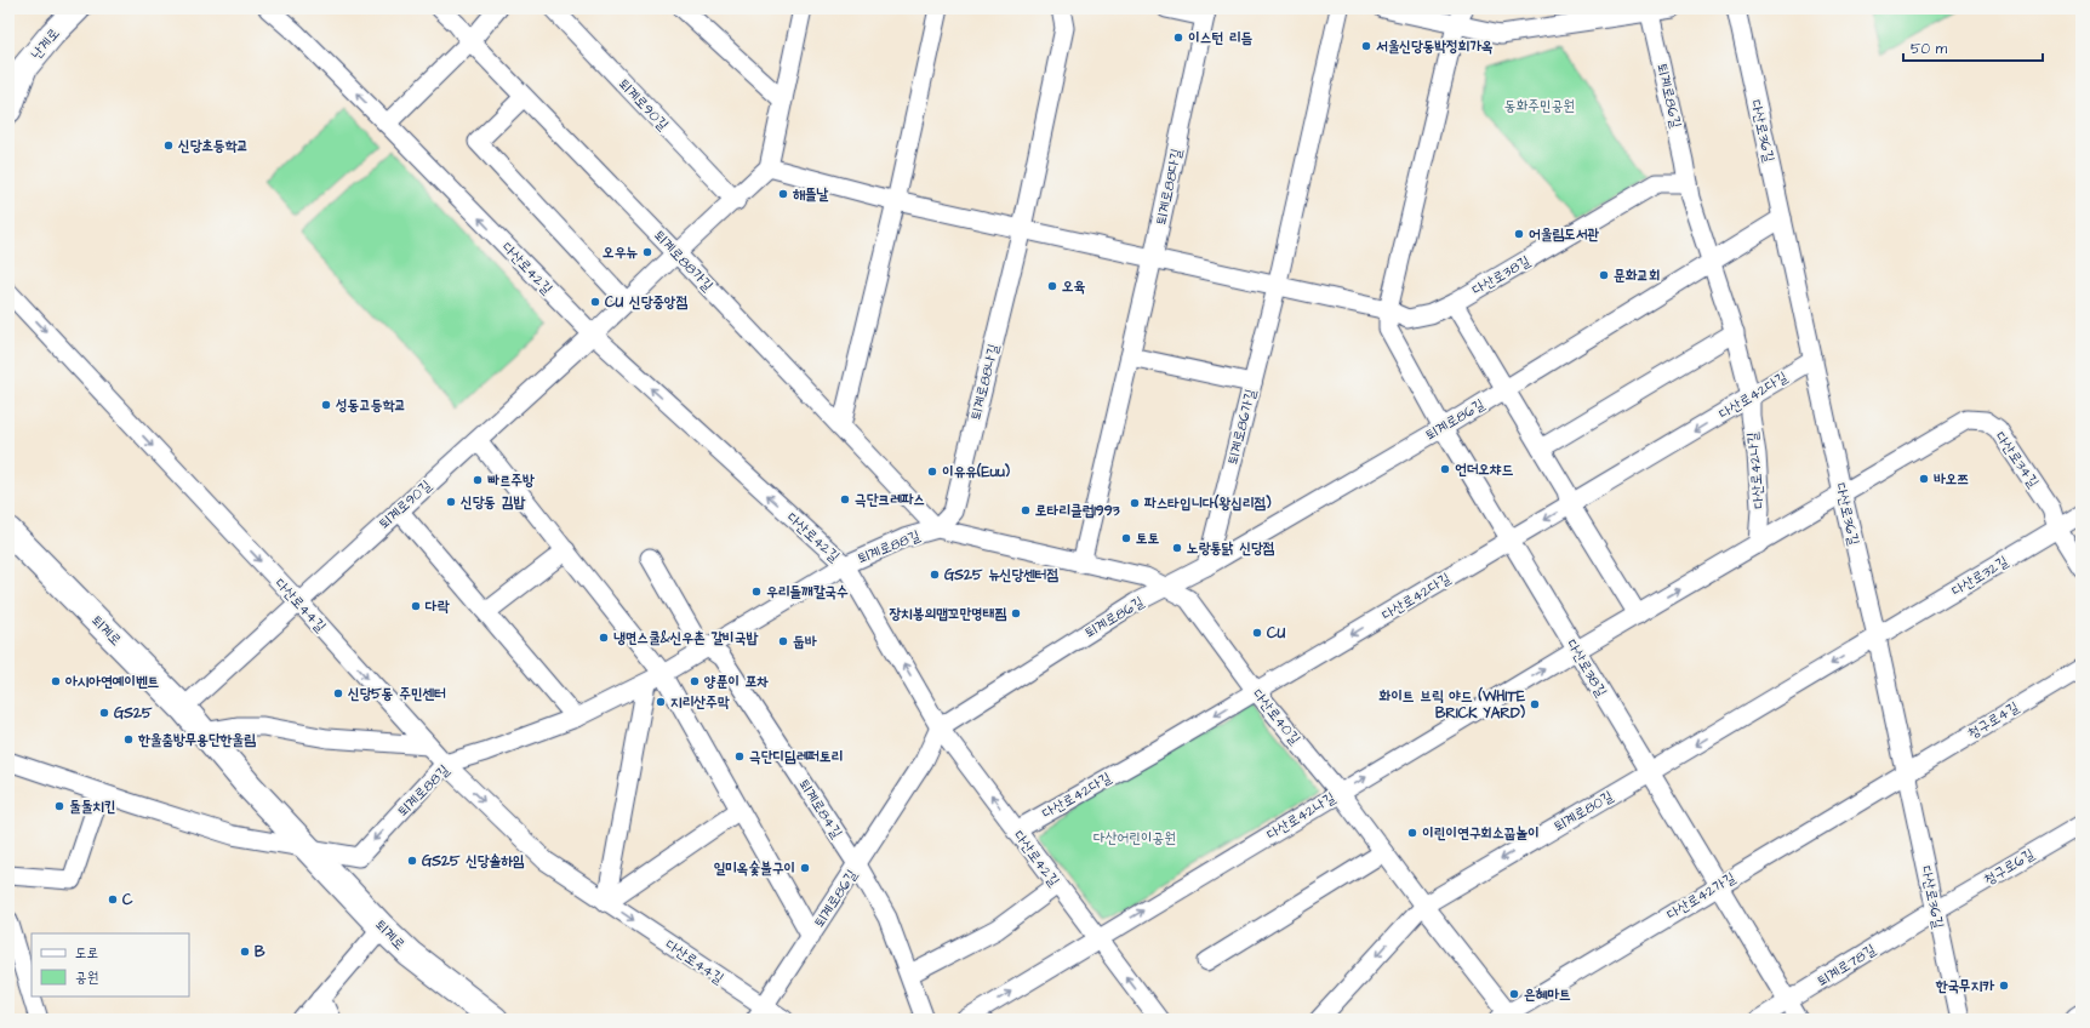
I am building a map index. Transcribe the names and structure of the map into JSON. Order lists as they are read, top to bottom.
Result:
{
  "streets": {
    "main road": ["난계로", "퇴계로"],
    "street": [
      "퇴계로86길",
      "퇴계로90길",
      "다산로36길",
      "퇴계로88다길",
      "퇴계로88가길",
      "다산로42길",
      "다산로38길",
      "퇴계로88나길",
      "다산로42다길",
      "퇴계로86가길",
      "다산로34길",
      "다산로42나길",
      "퇴계로88길",
      "다산로32길",
      "다산로44길",
      "다산로40길",
      "청구로4길",
      "퇴계로84길",
      "퇴계로80길",
      "청구로6길",
      "다산로42가길",
      "퇴계로78길"
    ]
  },
  "crossings": [
    ["퇴계로86길", "다산로36길"],
    ["퇴계로86길", "다산로42길"],
    ["퇴계로86길", "다산로38길"],
    ["퇴계로86길", "다산로42다길"],
    ["퇴계로86길", "퇴계로86가길"],
    ["퇴계로86길", "다산로42나길"],
    ["퇴계로86길", "퇴계로88길"],
    ["퇴계로86길", "다산로44길"],
    ["퇴계로86길", "다산로40길"],
    ["퇴계로86길", "퇴계로84길"],
    ["퇴계로90길", "퇴계로88가길"],
    ["퇴계로90길", "다산로42길"],
    ["퇴계로90길", "다산로44길"],
    ["퇴계로90길", "퇴계로"],
    ["다산로36길", "다산로42다길"],
    ["다산로36길", "다산로34길"],
    ["다산로36길", "다산로42나길"],
    ["다산로36길", "다산로32길"],
    ["다산로36길", "청구로4길"],
    ["다산로36길", "퇴계로80길"],
    ["다산로36길", "청구로6길"],
    ["다산로36길", "다산로42가길"],
    ["다산로36길", "퇴계로78길"],
    ["퇴계로88다길", "퇴계로88길"],
    ["퇴계로88가길", "퇴계로88나길"],
    ["퇴계로88가길", "퇴계로88길"],
    ["다산로42길", "다산로42다길"],
    ["다산로42길", "다산로42나길"],
    ["다산로42길", "퇴계로88길"],
    ["다산로38길", "다산로42다길"],
    ["다산로38길", "퇴계로86가길"],
    ["다산로38길", "다산로42나길"],
    ["다산로38길", "퇴계로80길"],
    ["다산로38길", "다산로42가길"],
    ["다산로38길", "퇴계로78길"],
    ["퇴계로88나길", "퇴계로88길"],
    ["다산로42다길", "다산로42나길"],
    ["다산로42다길", "다산로40길"],
    ["다산로34길", "다산로42나길"],
    ["다산로34길", "다산로32길"],
    ["다산로42나길", "다산로40길"],
    ["퇴계로88길", "다산로44길"],
    ["퇴계로88길", "퇴계로"],
    ["퇴계로88길", "다산로40길"],
    ["퇴계로88길", "퇴계로84길"],
    ["다산로32길", "퇴계로80길"],
    ["다산로40길", "퇴계로80길"],
    ["다산로40길", "다산로42가길"],
    ["청구로4길", "다산로42가길"],
    ["청구로6길", "퇴계로78길"]
  ],
  "one_way": [
    "다산로42길",
    "다산로42다길",
    "다산로44길",
    "퇴계로80길"
  ],
  "parks": ["동화주민공원", "다산어린이공원"],
  "places": [
    "이스턴 리듬",
    "서울신당동박정희가옥",
    "신당초등학교",
    "해뜰날",
    "어울림도서관",
    "오우뉴",
    "문화교회",
    "오육",
    "CU 신당중앙점",
    "성동고등학교",
    "언더오챠드",
    "이유유(Euu)",
    "바오쯔",
    "빠르주방",
    "극단크레파스",
    "신당동 김밥",
    "파스타입니다(왕십리점)",
    "로타리클럽1993",
    "토토",
    "노랑통닭 신당점",
    "GS25 뉴신당센터점",
    "우리들깨칼국수",
    "다락",
    "장치봉의맵꼬만명태찜",
    "CU",
    "냉면스쿨&신우촌 갈비국밥",
    "둡바",
    "아시아연예이벤트",
    "양푼이 포차",
    "신당5동 주민센터",
    "지리산주막",
    "화이트 브릭 야드 (WHITE BRICK YARD)",
    "GS25",
    "한울춤방무용단한울림",
    "극단디딤레퍼토리",
    "둘둘치킨",
    "이린이연구회소꿉놀이",
    "GS25 신당솔하임",
    "일미옥숯불구이",
    "C",
    "B",
    "한국무지카",
    "은혜마트"
  ],
  "legend": ["도로", "공원"],
  "scale_bar": "50 m"
}
